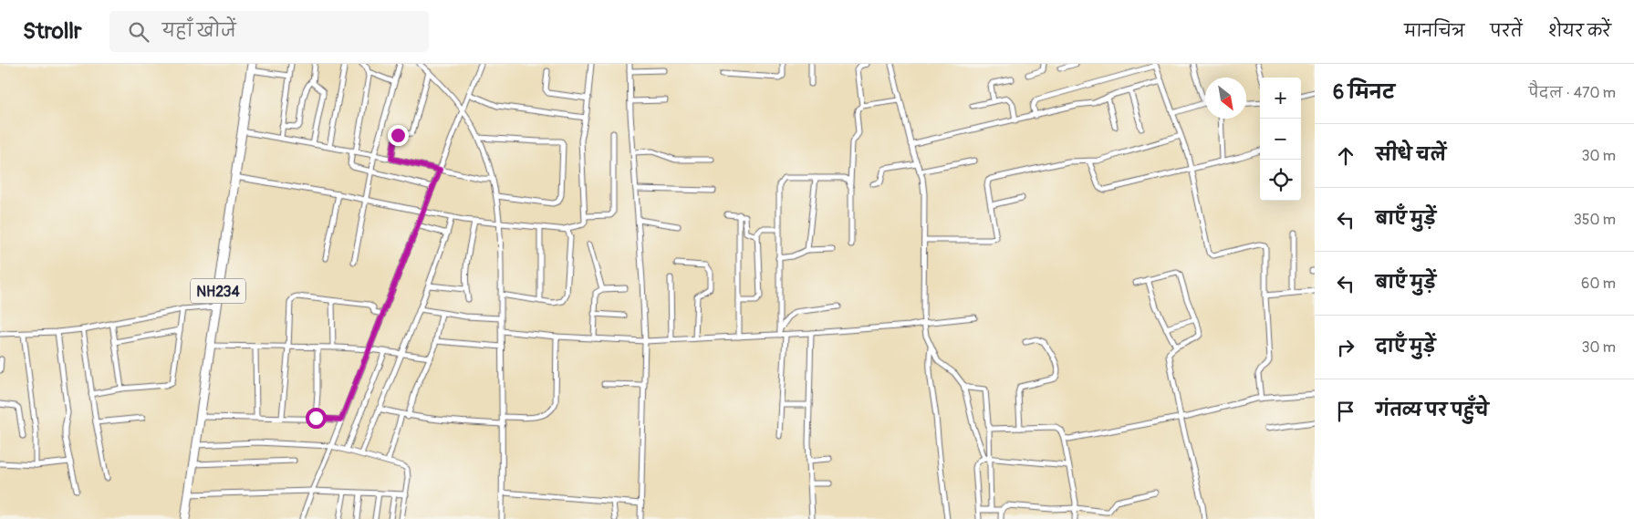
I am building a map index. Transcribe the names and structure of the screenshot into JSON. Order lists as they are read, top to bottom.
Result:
{
  "streets": {
    "highway": ["NH234"]
  },
  "north": "bottom right",
  "page": {
    "header": "Strollr",
    "search": "यहाँ खोजें",
    "nav": ["मानचित्र", "परतें", "शेयर करें"],
    "heading": ["6 मिनट", "पैदल · 470 m"],
    "map_buttons": ["+", "−"],
    "list": [
      ["सीधे चलें", "30 m"],
      ["बाएँ मुड़ें", "350 m"],
      ["बाएँ मुड़ें", "60 m"],
      ["दाएँ मुड़ें", "30 m"],
      "गंतव्य पर पहुँचे"
    ]
  }
}
